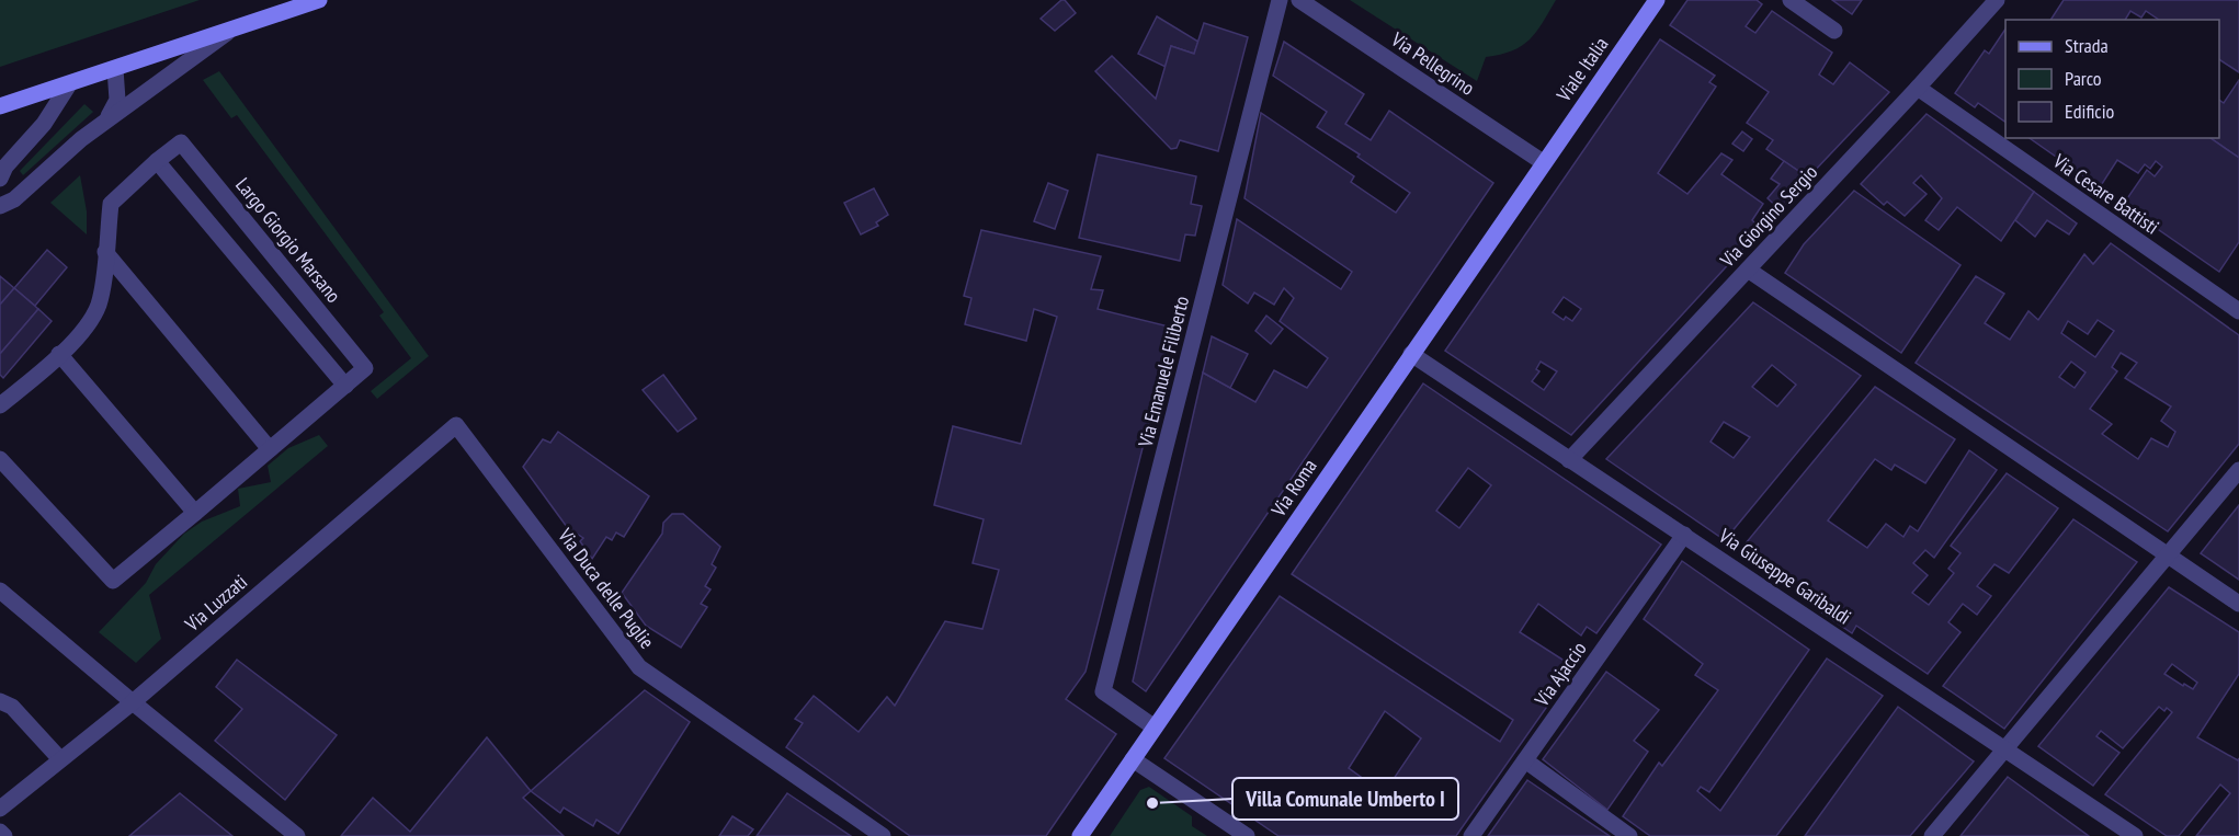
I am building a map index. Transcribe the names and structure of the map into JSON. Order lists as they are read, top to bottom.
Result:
{
  "streets": {
    "main road": ["Viale Italia", "Via Roma"],
    "street": [
      "Via Pellegrino",
      "Via Cesare Battisti",
      "Via Giorgino Sergio",
      "Largo Giorgio Marsano",
      "Via Emanuele Filiberto",
      "Via Giuseppe Garibaldi",
      "Via Duca delle Puglie",
      "Via Luzzati",
      "Via Ajaccio"
    ]
  },
  "crossings": [
    ["Via Pellegrino", "Viale Italia"],
    ["Via Pellegrino", "Via Roma"],
    ["Viale Italia", "Via Roma"],
    ["Via Cesare Battisti", "Via Giorgino Sergio"],
    ["Via Giorgino Sergio", "Via Giuseppe Garibaldi"],
    ["Via Emanuele Filiberto", "Via Roma"],
    ["Via Roma", "Via Giuseppe Garibaldi"],
    ["Via Giuseppe Garibaldi", "Via Ajaccio"],
    ["Via Duca delle Puglie", "Via Luzzati"]
  ],
  "places": ["Villa Comunale Umberto I"],
  "legend": ["Strada", "Parco", "Edificio"]
}
